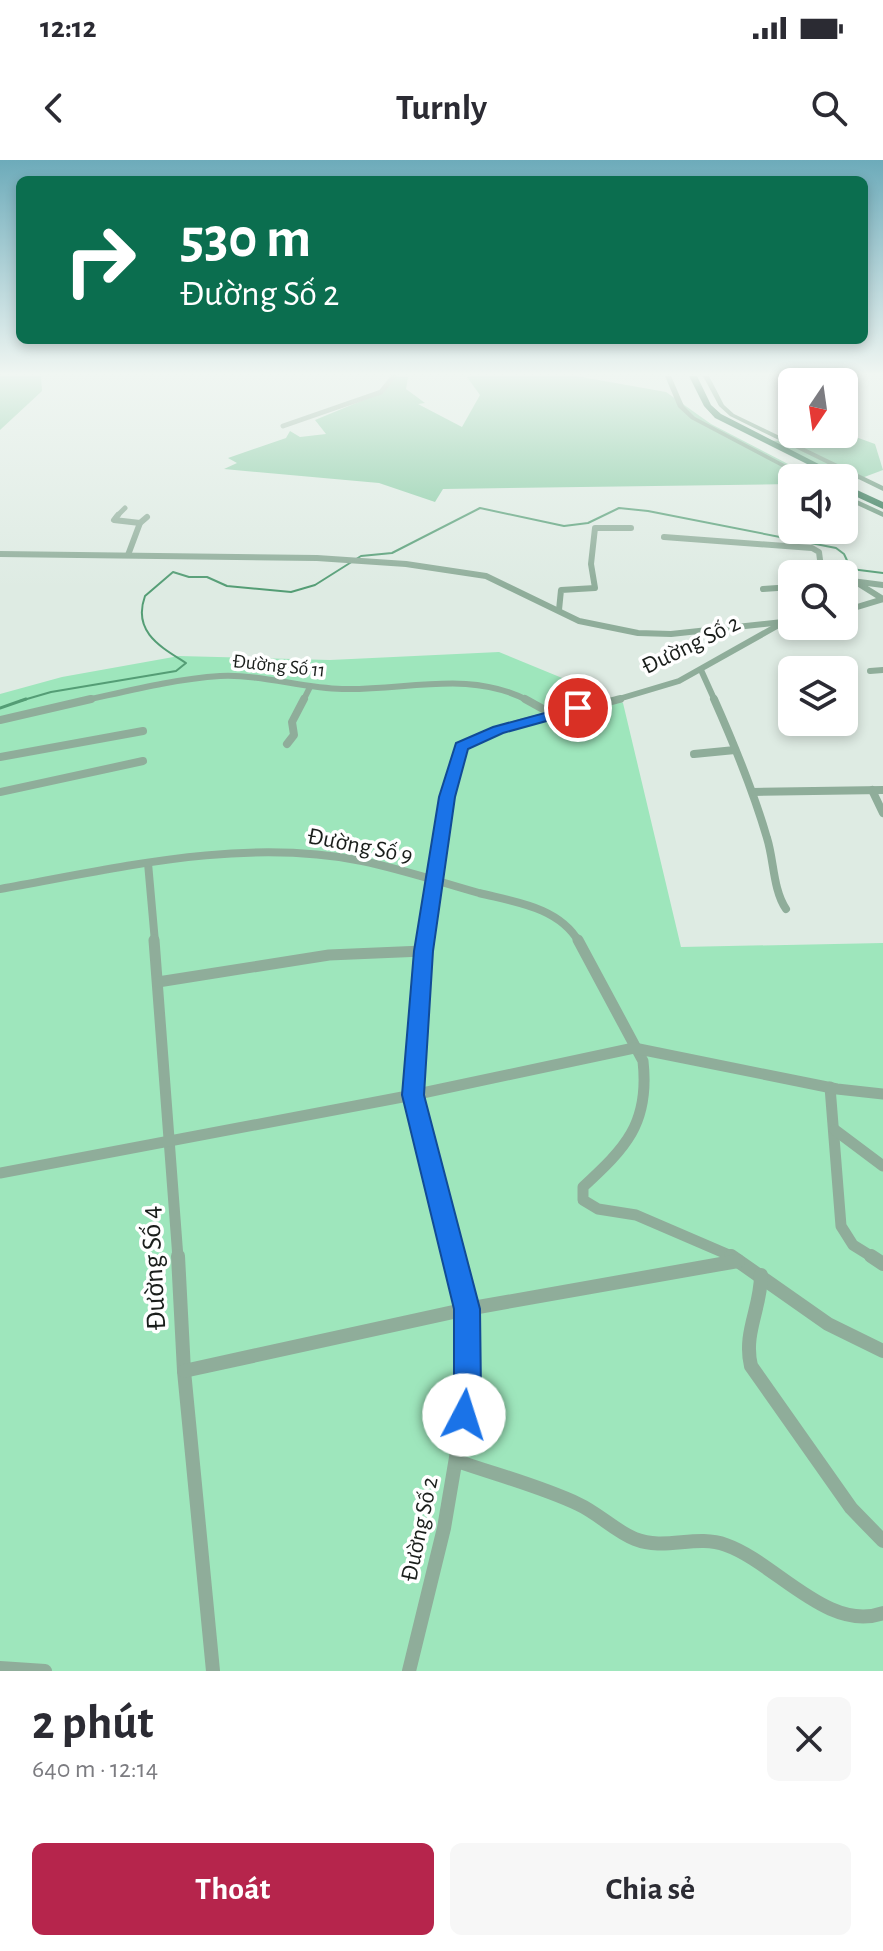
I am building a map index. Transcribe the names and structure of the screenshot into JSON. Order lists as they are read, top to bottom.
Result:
{
  "streets": {
    "street": [
      "Đường Số 2",
      "Đường Số 11",
      "Đường Số 9",
      "Đường Số 4"
    ]
  },
  "crossings": [
    ["Đường Số 2", "Đường Số 11"],
    ["Đường Số 2", "Đường Số 9"],
    ["Đường Số 9", "Đường Số 4"]
  ],
  "north": "bottom",
  "page": {
    "status": "12:12",
    "header": "Turnly",
    "turn": ["530 m", "Đường Số 2"],
    "heading": ["2 phút", "640 m · 12:14"],
    "buttons": ["Thoát", "Chia sẻ"]
  }
}
